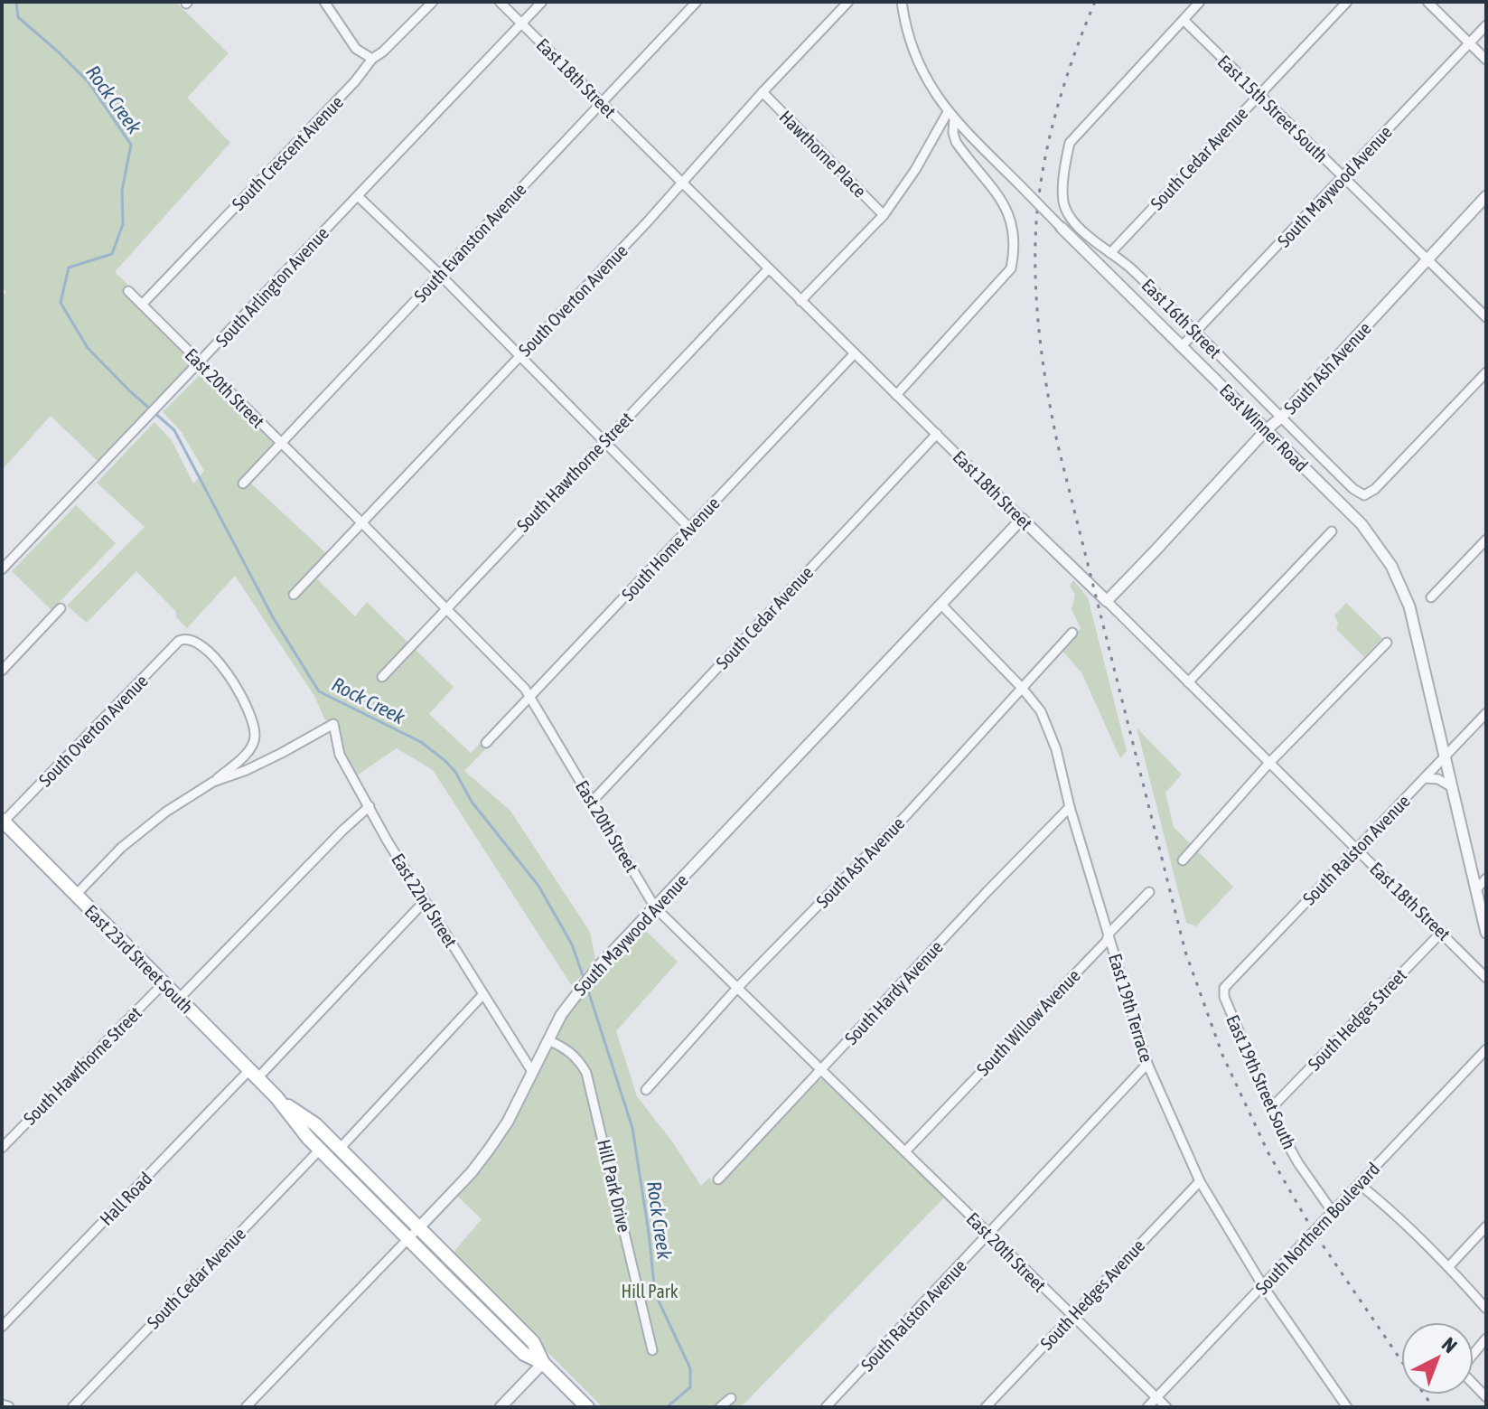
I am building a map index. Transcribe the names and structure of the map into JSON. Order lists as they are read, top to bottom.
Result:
{
  "streets": {
    "main road": ["East 23rd Street South"],
    "street": [
      "East 18th Street",
      "East 15th Street South",
      "South Crescent Avenue",
      "Hawthorne Place",
      "South Cedar Avenue",
      "South Maywood Avenue",
      "South Evanston Avenue",
      "South Arlington Avenue",
      "South Overton Avenue",
      "East 16th Street",
      "South Ash Avenue",
      "East 20th Street",
      "East Winner Road",
      "South Hawthorne Street",
      "South Home Avenue",
      "South Ralston Avenue",
      "East 22nd Street",
      "South Hardy Avenue",
      "East 19th Terrace",
      "South Hedges Street",
      "South Willow Avenue",
      "East 19th Street South",
      "Hill Park Drive",
      "Hall Road",
      "South Northern Boulevard",
      "South Hedges Avenue"
    ]
  },
  "crossings": [
    ["East 18th Street", "South Cedar Avenue"],
    ["East 18th Street", "South Maywood Avenue"],
    ["East 18th Street", "South Evanston Avenue"],
    ["East 18th Street", "South Arlington Avenue"],
    ["East 18th Street", "South Overton Avenue"],
    ["East 18th Street", "South Ash Avenue"],
    ["East 18th Street", "South Hawthorne Street"],
    ["East 18th Street", "South Home Avenue"],
    ["East 18th Street", "South Ralston Avenue"],
    ["East 18th Street", "South Hedges Street"],
    ["East 15th Street South", "South Cedar Avenue"],
    ["East 15th Street South", "South Maywood Avenue"],
    ["East 15th Street South", "East 16th Street"],
    ["East 15th Street South", "South Ash Avenue"],
    ["South Crescent Avenue", "East 20th Street"],
    ["Hawthorne Place", "South Overton Avenue"],
    ["South Cedar Avenue", "East 16th Street"],
    ["South Cedar Avenue", "East 20th Street"],
    ["South Cedar Avenue", "East 23rd Street South"],
    ["South Maywood Avenue", "East 16th Street"],
    ["South Maywood Avenue", "East 20th Street"],
    ["South Maywood Avenue", "East Winner Road"],
    ["South Maywood Avenue", "East 22nd Street"],
    ["South Maywood Avenue", "East 23rd Street South"],
    ["South Maywood Avenue", "East 19th Terrace"],
    ["South Maywood Avenue", "Hill Park Drive"],
    ["South Evanston Avenue", "East 20th Street"],
    ["South Arlington Avenue", "East 20th Street"],
    ["South Overton Avenue", "East 20th Street"],
    ["South Overton Avenue", "East 22nd Street"],
    ["South Overton Avenue", "East 23rd Street South"],
    ["East 16th Street", "South Ash Avenue"],
    ["South Ash Avenue", "East 20th Street"],
    ["South Ash Avenue", "East Winner Road"],
    ["South Ash Avenue", "East 19th Terrace"],
    ["East 20th Street", "South Hawthorne Street"],
    ["East 20th Street", "South Home Avenue"],
    ["East 20th Street", "South Ralston Avenue"],
    ["East 20th Street", "South Hardy Avenue"],
    ["East 20th Street", "South Willow Avenue"],
    ["East 20th Street", "South Northern Boulevard"],
    ["East 20th Street", "South Hedges Avenue"],
    ["East Winner Road", "South Ralston Avenue"],
    ["South Hawthorne Street", "East 23rd Street South"],
    ["South Ralston Avenue", "East 19th Terrace"],
    ["South Ralston Avenue", "East 19th Street South"],
    ["East 22nd Street", "Hall Road"],
    ["East 23rd Street South", "Hall Road"],
    ["South Hardy Avenue", "East 19th Terrace"],
    ["East 19th Terrace", "South Willow Avenue"],
    ["East 19th Terrace", "South Northern Boulevard"],
    ["East 19th Terrace", "South Hedges Avenue"],
    ["South Hedges Street", "East 19th Street South"],
    ["East 19th Street South", "South Northern Boulevard"]
  ],
  "water": ["Rock Creek"],
  "parks": ["Hill Park"],
  "north": "top right"
}
